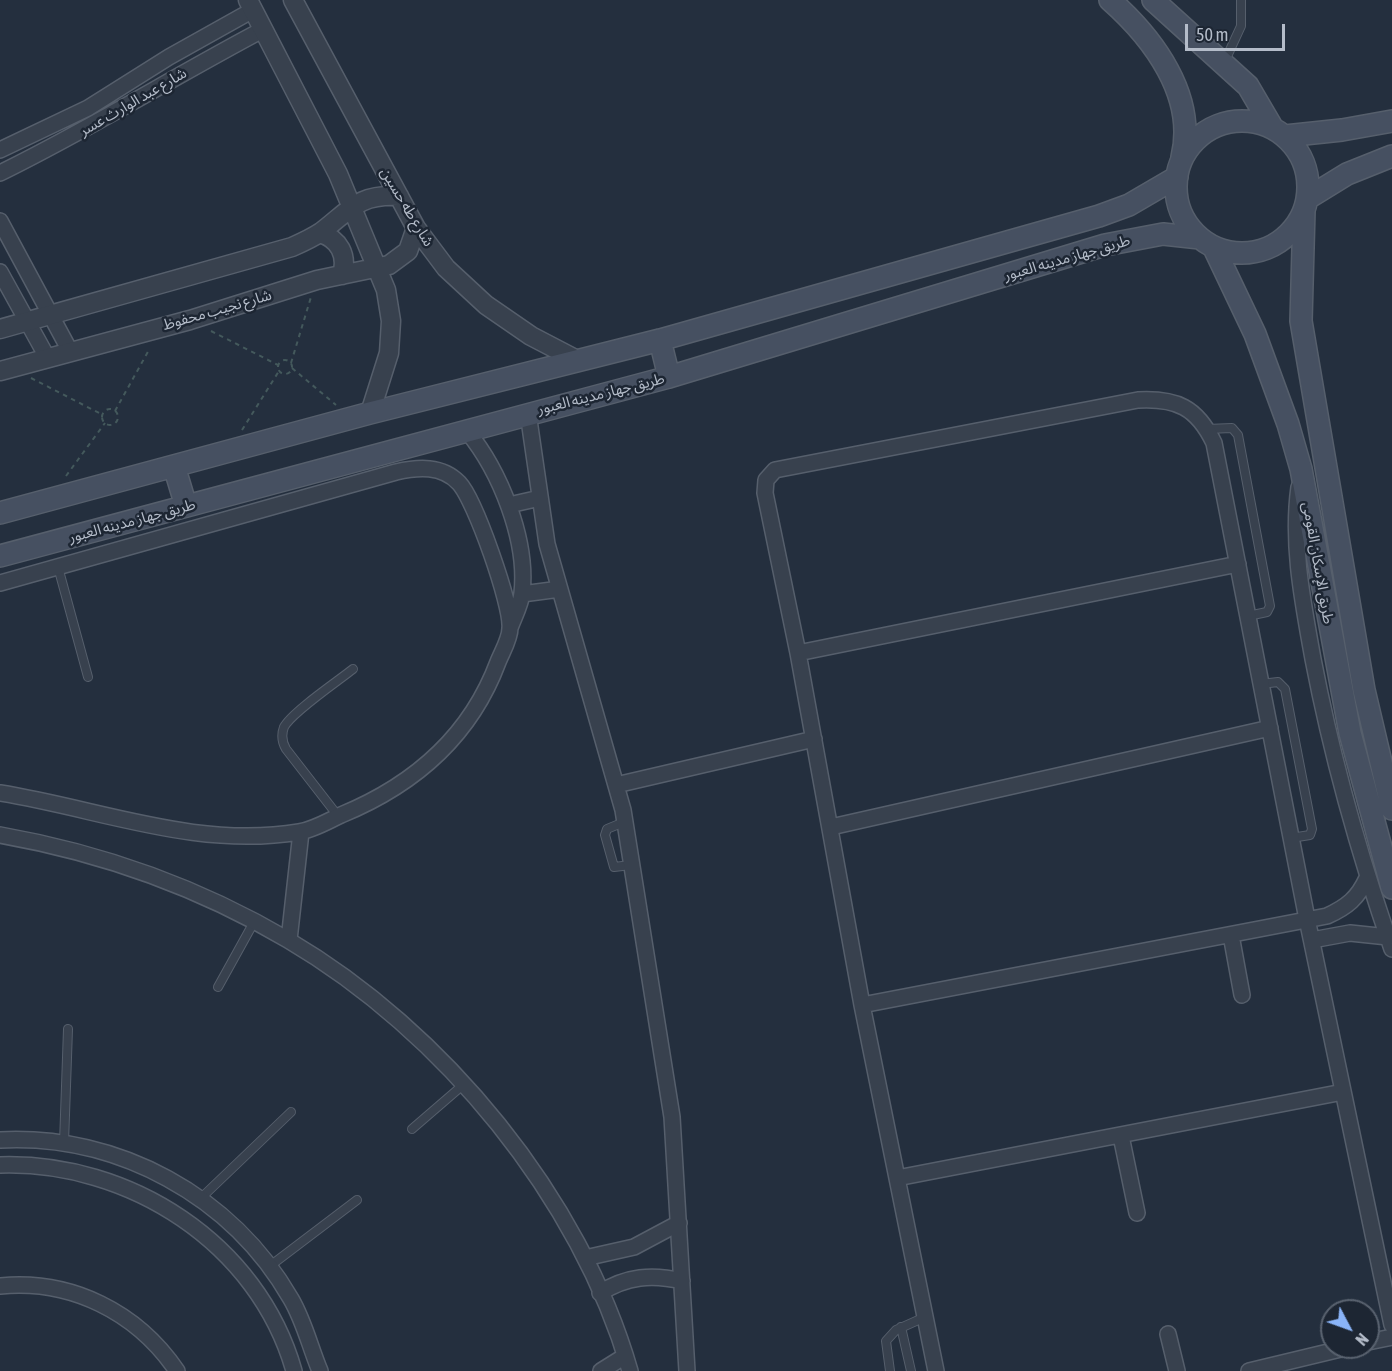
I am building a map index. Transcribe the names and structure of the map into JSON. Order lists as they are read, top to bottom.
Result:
{
  "streets": {
    "main road": ["طريق جهاز مدينه العبور", "طريق الإسكان القومى"],
    "street": ["شارع عبد الوارث عسر", "شارع طه حسين", "شارع نجيب محفوظ"]
  },
  "crossings": [
    ["شارع طه حسين", "طريق جهاز مدينه العبور"],
    ["شارع طه حسين", "شارع نجيب محفوظ"],
    ["طريق جهاز مدينه العبور", "طريق الإسكان القومى"]
  ],
  "scale_bar": "50 m",
  "north": "bottom right"
}
